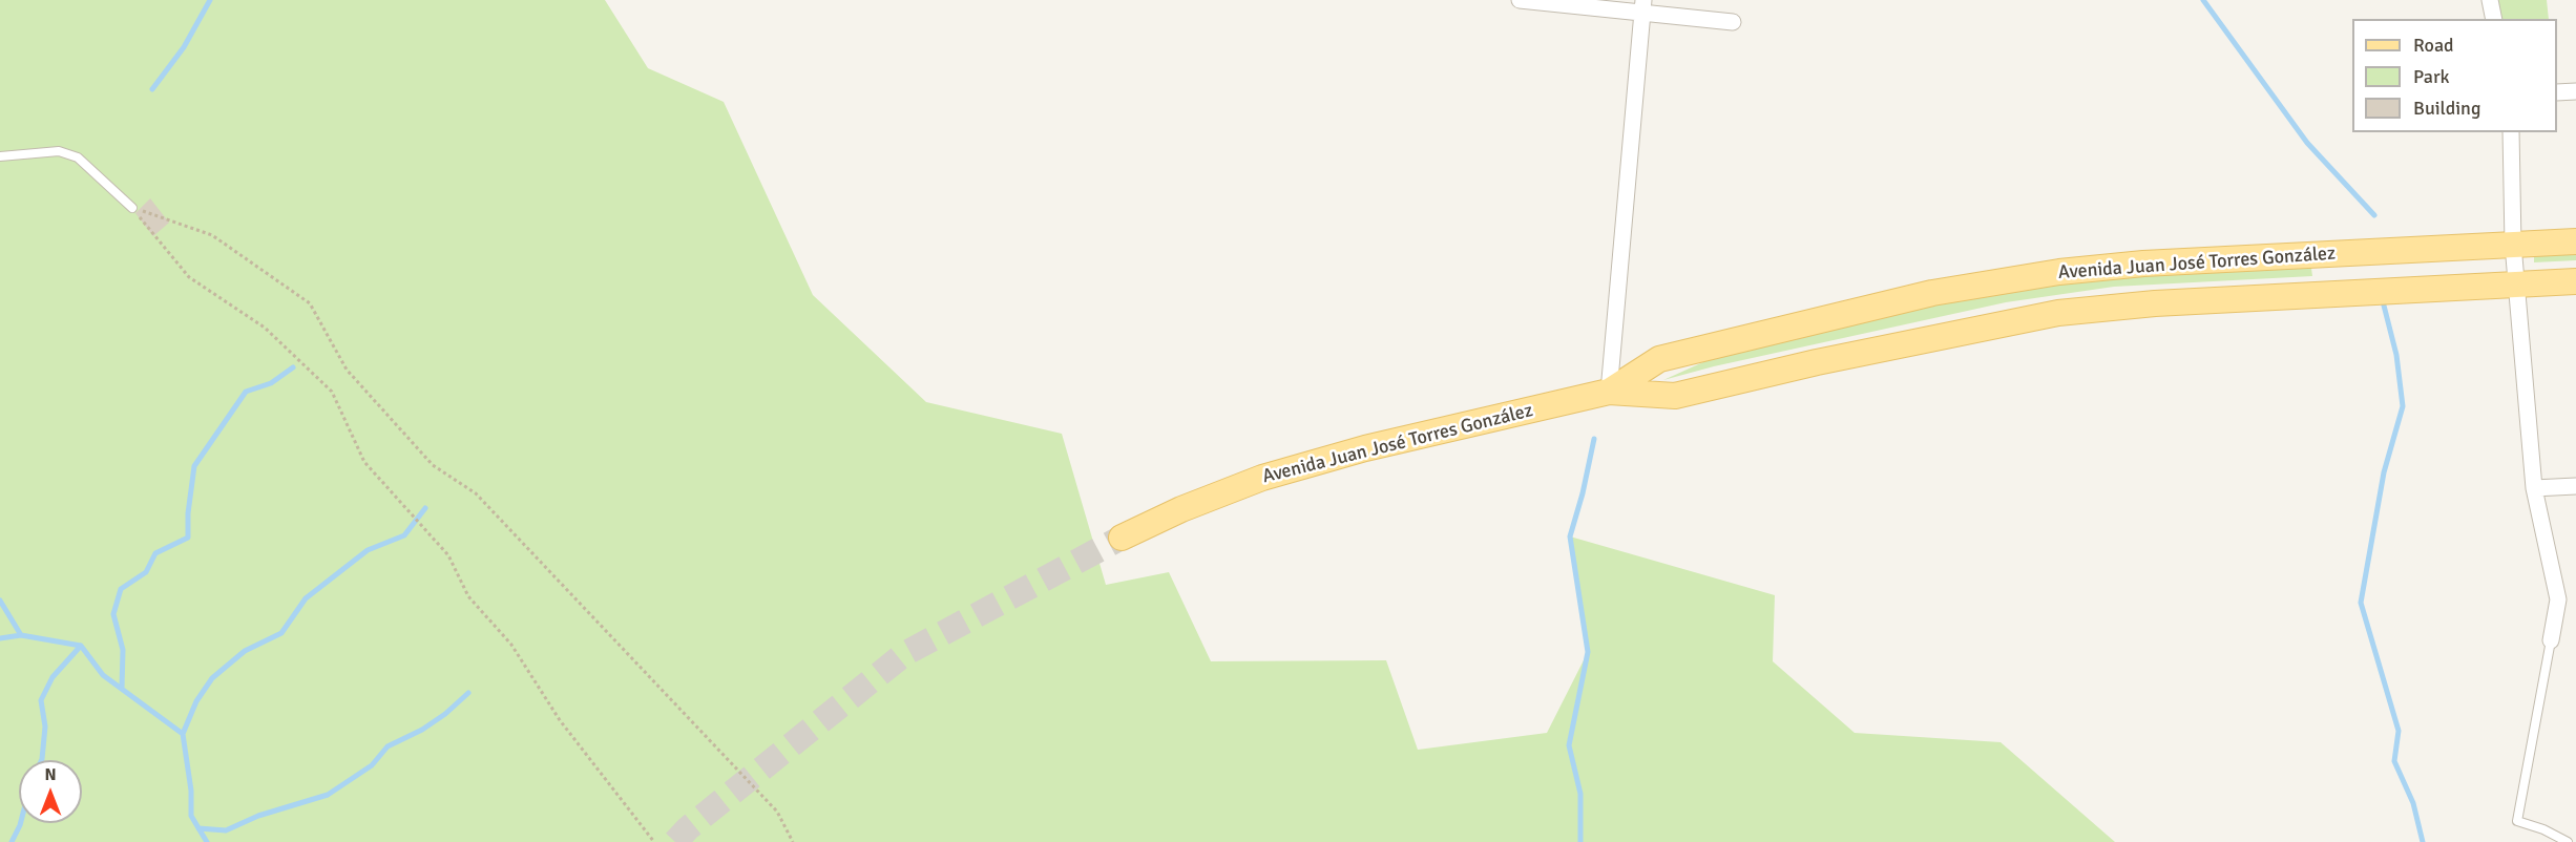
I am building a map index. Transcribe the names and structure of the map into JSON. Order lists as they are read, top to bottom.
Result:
{
  "streets": {
    "main road": ["Avenida Juan José Torres González"]
  },
  "legend": ["Road", "Park", "Building"],
  "north": "top"
}
